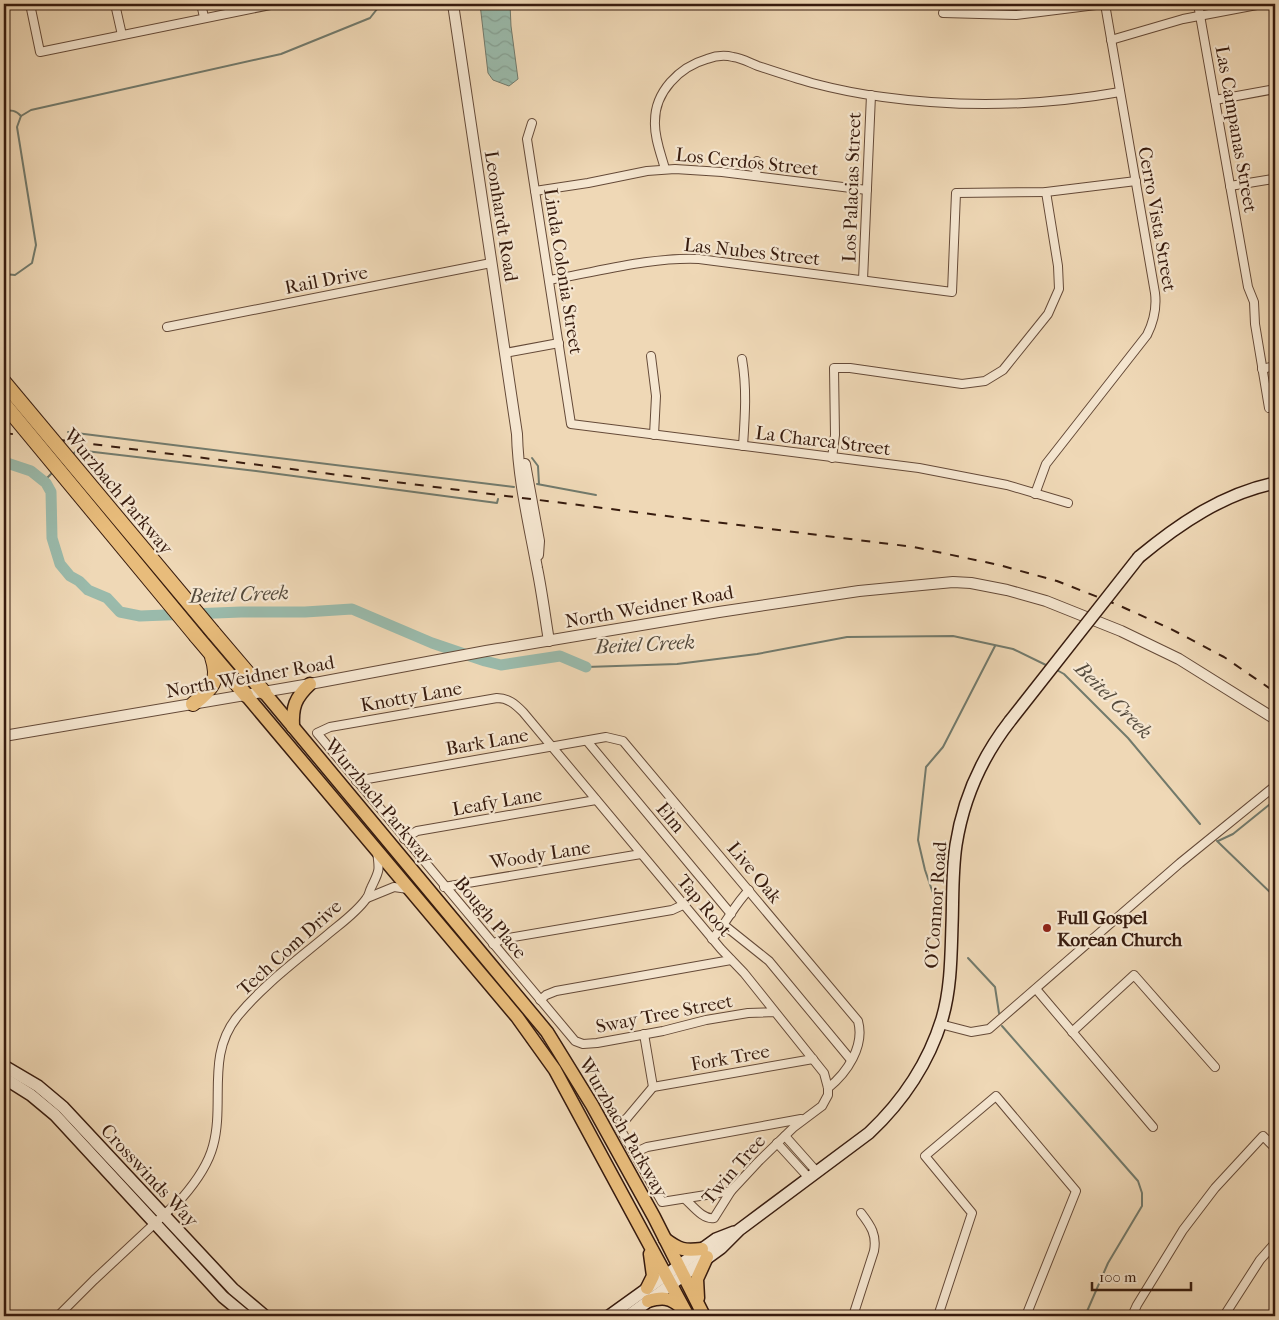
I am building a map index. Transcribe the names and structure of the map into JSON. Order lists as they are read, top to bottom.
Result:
{
  "streets": {
    "highway": ["Wurzbach Parkway"],
    "main road": ["O'Connor Road", "Crosswinds Way"],
    "street": [
      "Las Campanas Street",
      "Los Cerdos Street",
      "Los Palacias Street",
      "Leonhardt Road",
      "Cerro Vista Street",
      "Las Nubes Street",
      "Linda Colonia Street",
      "Rail Drive",
      "La Charca Street",
      "North Weidner Road",
      "Knotty Lane",
      "Bark Lane",
      "Leafy Lane",
      "Elm",
      "Woody Lane",
      "Live Oak",
      "Tap Root",
      "Bough Place",
      "Tech Com Drive",
      "Sway Tree Street",
      "Fork Tree",
      "Twin Tree"
    ]
  },
  "crossings": [
    ["Los Cerdos Street", "Los Palacias Street"],
    ["Los Cerdos Street", "Linda Colonia Street"],
    ["Los Palacias Street", "Las Nubes Street"],
    ["Leonhardt Road", "Rail Drive"],
    ["Leonhardt Road", "North Weidner Road"],
    ["Cerro Vista Street", "La Charca Street"],
    ["Las Nubes Street", "Linda Colonia Street"],
    ["Linda Colonia Street", "La Charca Street"],
    ["Wurzbach Parkway", "North Weidner Road"],
    ["Wurzbach Parkway", "O'Connor Road"],
    ["Wurzbach Parkway", "Tech Com Drive"],
    ["Knotty Lane", "Tap Root"],
    ["Knotty Lane", "Bough Place"],
    ["Bark Lane", "Elm"],
    ["Bark Lane", "Live Oak"],
    ["Bark Lane", "Tap Root"],
    ["Bark Lane", "Bough Place"],
    ["Leafy Lane", "Tap Root"],
    ["Leafy Lane", "Bough Place"],
    ["Woody Lane", "Tap Root"],
    ["Woody Lane", "Bough Place"],
    ["Live Oak", "Twin Tree"],
    ["Tap Root", "Sway Tree Street"],
    ["Tap Root", "Fork Tree"],
    ["Tap Root", "Twin Tree"],
    ["Bough Place", "Sway Tree Street"],
    ["Tech Com Drive", "Crosswinds Way"]
  ],
  "water": ["Beitel Creek"],
  "places": ["Full Gospel Korean Church"],
  "scale_bar": "100 m"
}
